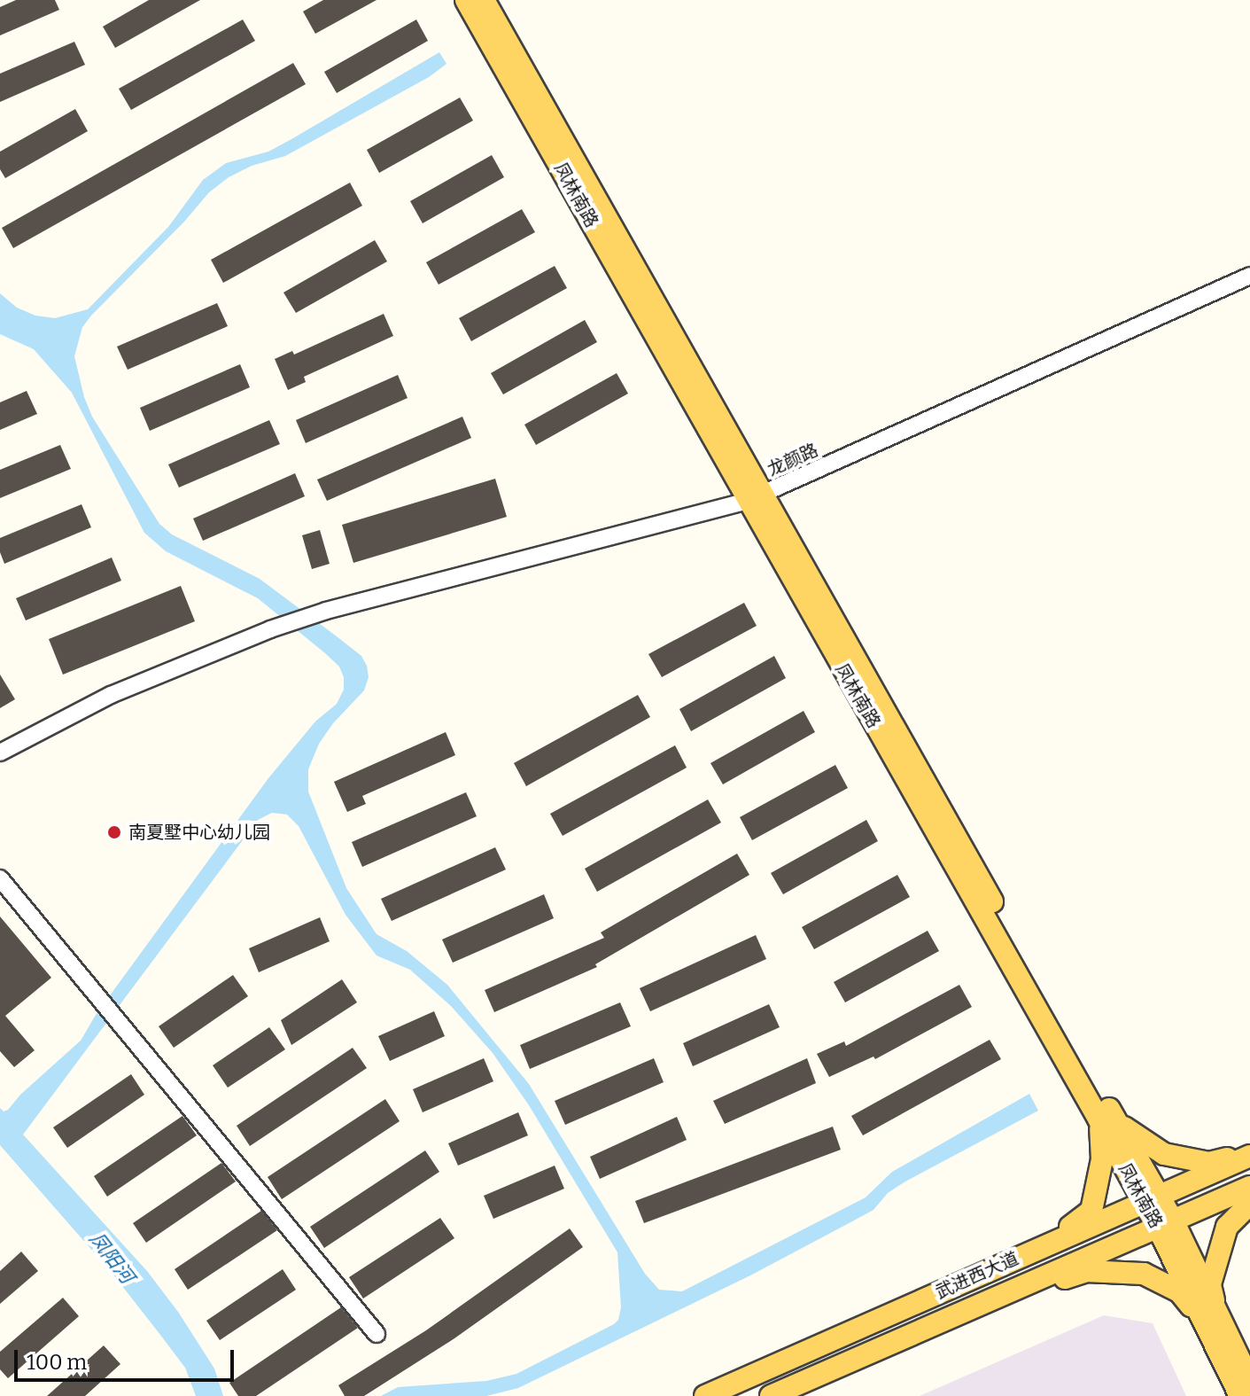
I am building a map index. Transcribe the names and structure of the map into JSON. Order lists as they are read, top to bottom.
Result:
{
  "streets": {
    "main road": ["凤林南路", "武进西大道"],
    "street": ["龙颜路"]
  },
  "crossings": [
    ["凤林南路", "龙颜路"],
    ["凤林南路", "武进西大道"]
  ],
  "water": ["凤阳河"],
  "places": ["南夏墅中心幼儿园"],
  "scale_bar": "100 m"
}
